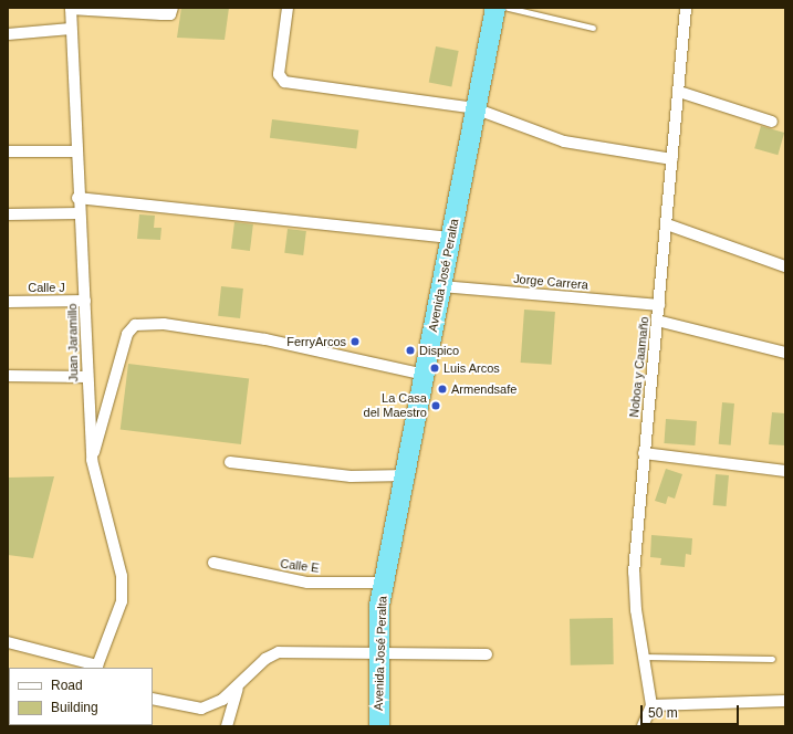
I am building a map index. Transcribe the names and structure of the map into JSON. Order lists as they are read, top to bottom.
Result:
{
  "streets": {
    "highway": ["Avenida José Peralta"],
    "street": [
      "Jorge Carrera",
      "Calle J",
      "Juan Jaramillo",
      "Noboa y Caamaño",
      "Calle E"
    ]
  },
  "crossings": [
    ["Avenida José Peralta", "Jorge Carrera"],
    ["Avenida José Peralta", "Calle E"],
    ["Jorge Carrera", "Noboa y Caamaño"],
    ["Calle J", "Juan Jaramillo"]
  ],
  "places": [
    "FerryArcos",
    "Dispico",
    "Luis Arcos",
    "Armendsafe",
    "La Casa del Maestro"
  ],
  "legend": ["Road", "Building"],
  "scale_bar": "50 m"
}
